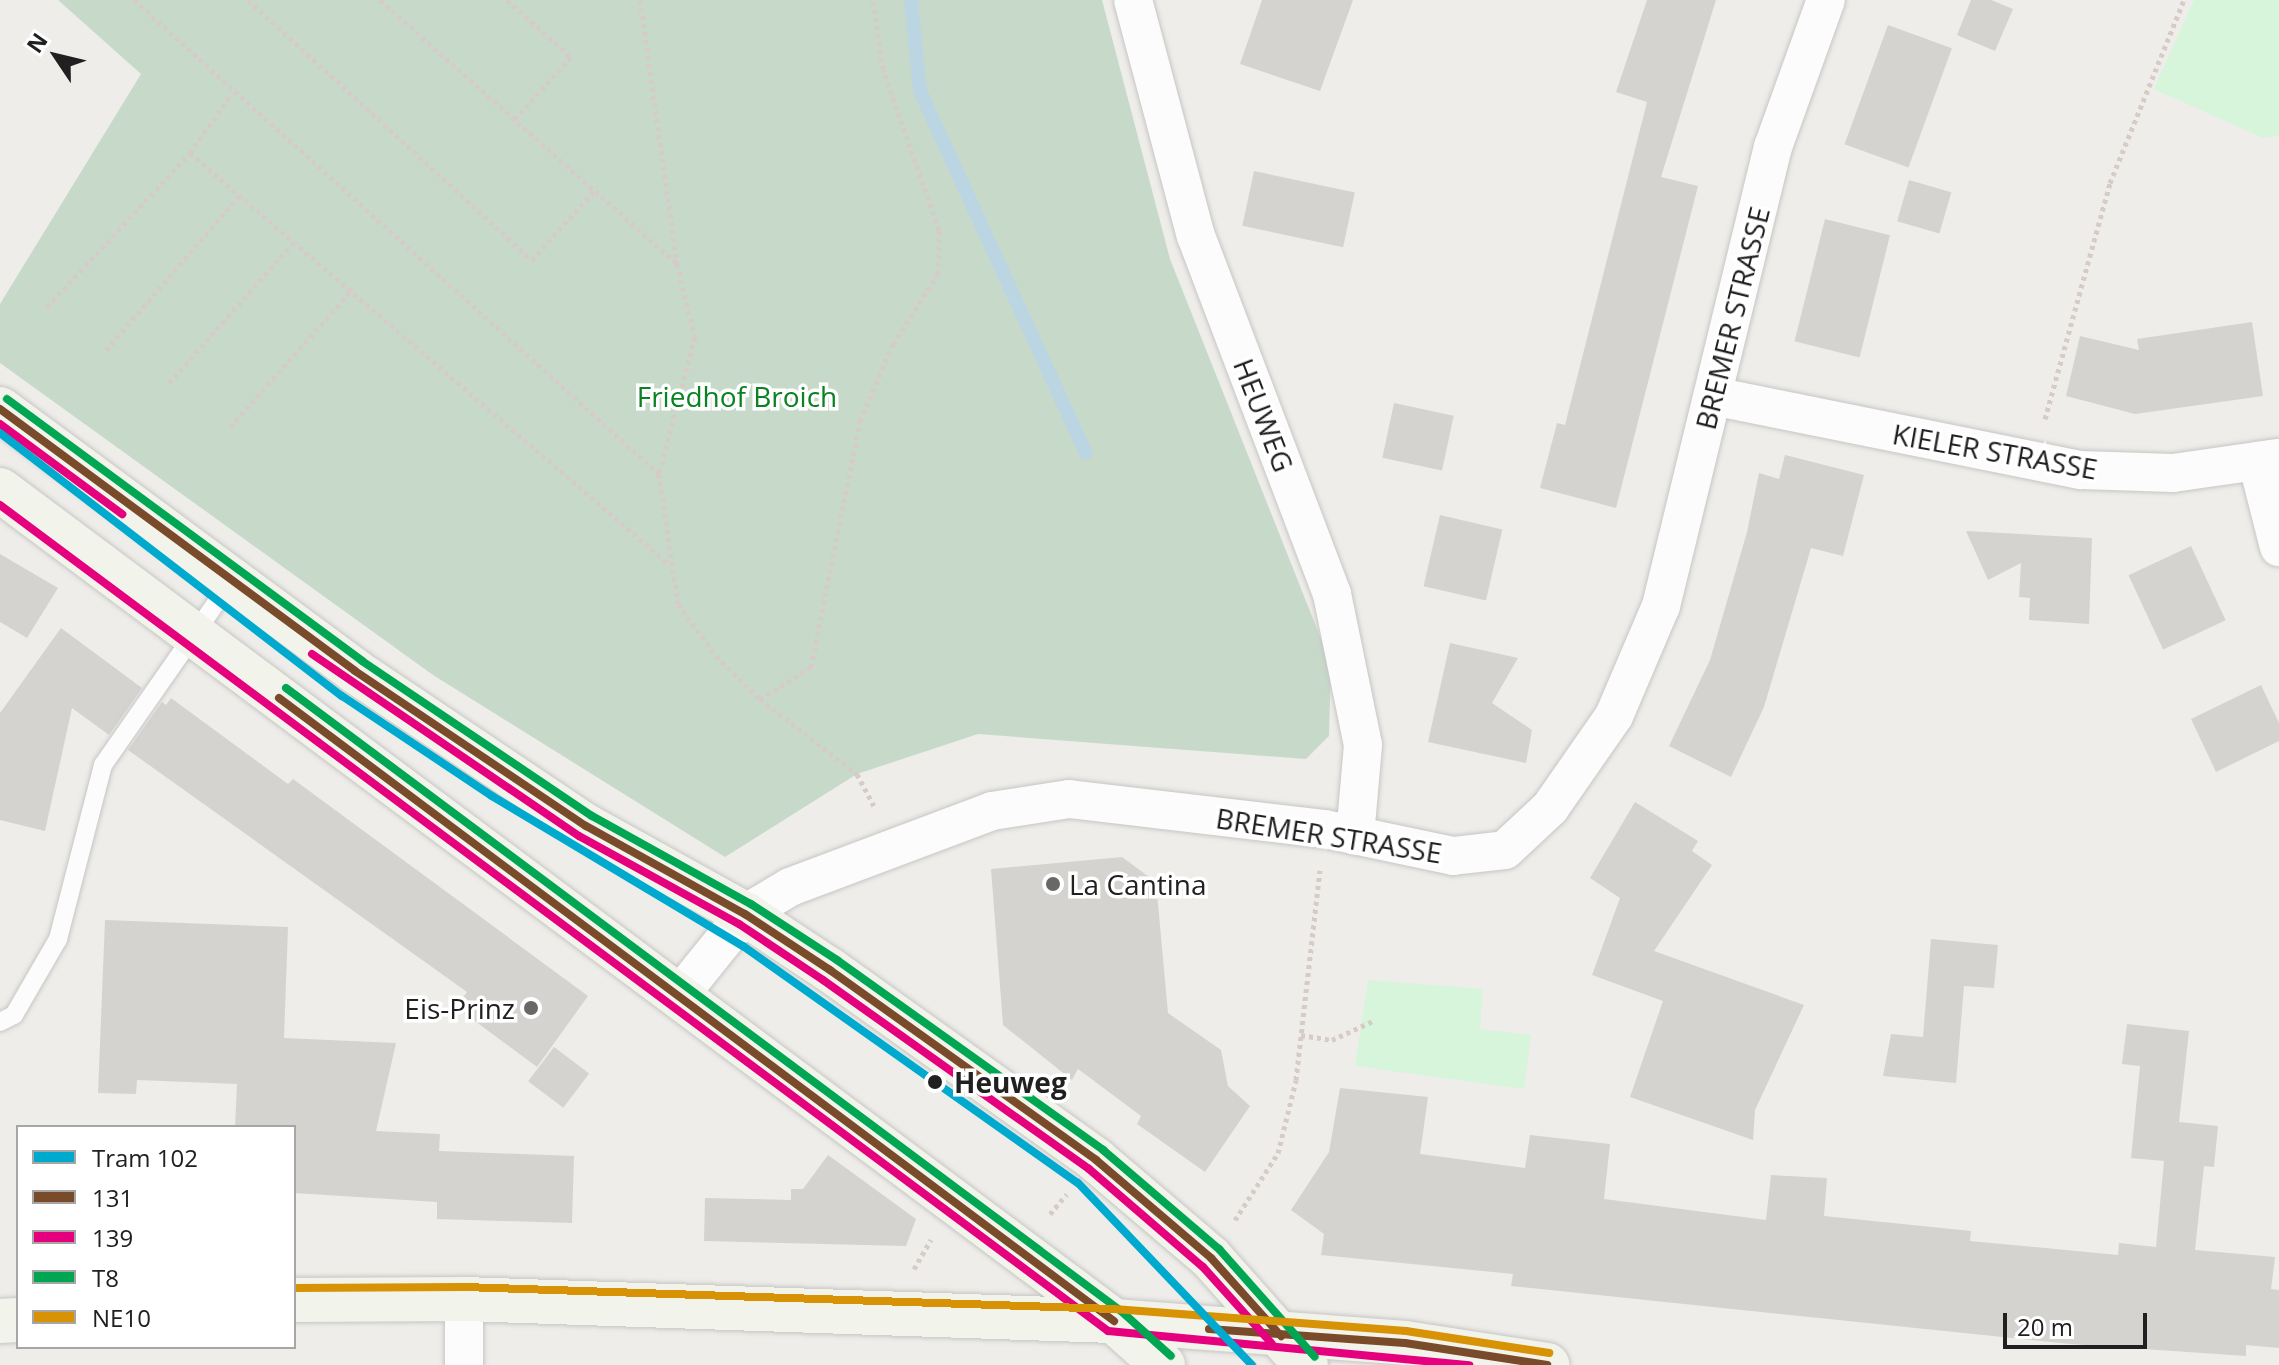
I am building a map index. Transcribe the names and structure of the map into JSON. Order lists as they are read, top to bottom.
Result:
{
  "streets": {
    "street": ["BREMER STRASSE", "HEUWEG", "KIELER STRASSE"]
  },
  "crossings": [
    ["BREMER STRASSE", "HEUWEG"],
    ["BREMER STRASSE", "KIELER STRASSE"]
  ],
  "parks": ["Friedhof Broich"],
  "places": ["La Cantina", "Eis-Prinz", "Heuweg"],
  "lines": [
    "transit line T8",
    "transit line 131",
    "transit line 139",
    "tram line 102",
    "transit line NE10"
  ],
  "legend": [
    "Tram 102",
    "131",
    "139",
    "T8",
    "NE10"
  ],
  "scale_bar": "20 m",
  "north": "top left"
}
